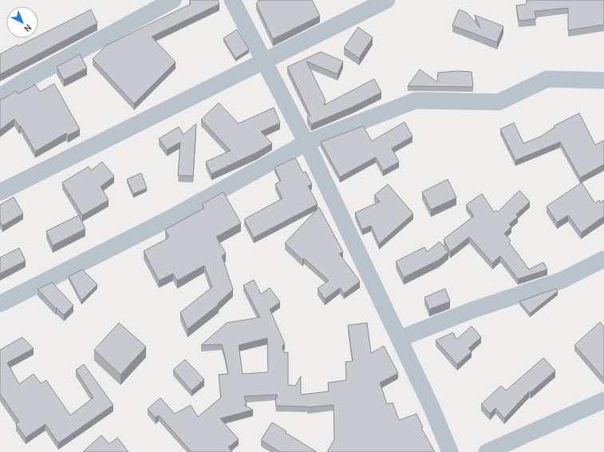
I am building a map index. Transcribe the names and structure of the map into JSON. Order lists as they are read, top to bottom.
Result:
{
  "north": "bottom right"
}
